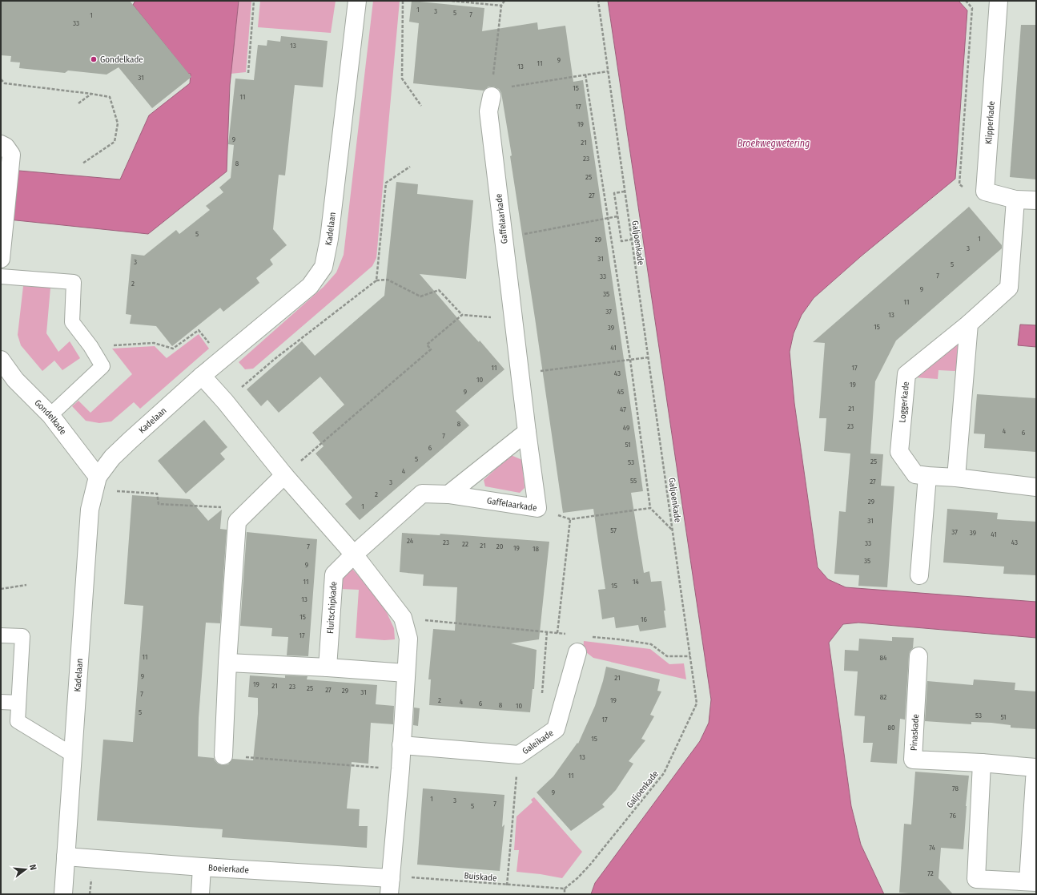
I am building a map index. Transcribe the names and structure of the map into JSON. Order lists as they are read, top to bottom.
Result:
{
  "streets": {
    "street": [
      "Klipperkade",
      "Gaffelaarkade",
      "Kadelaan",
      "Loggerkade",
      "Gondelkade",
      "Fluitschipkade",
      "Pinaskade",
      "Galeikade",
      "Boeierkade"
    ],
    "path": ["Galjoenkade", "Buiskade"]
  },
  "crossings": [
    ["Gaffelaarkade", "Fluitschipkade"],
    ["Kadelaan", "Gondelkade"],
    ["Kadelaan", "Boeierkade"],
    ["Galjoenkade", "Buiskade"],
    ["Boeierkade", "Buiskade"]
  ],
  "water": ["Broekwegwetering"],
  "places": ["Gondelkade"],
  "house_numbers": [
    "1",
    "3",
    "5",
    "7",
    "1",
    "33",
    "13",
    "9",
    "11",
    "13",
    "31",
    "15",
    "11",
    "17",
    "19",
    "9",
    "21",
    "23",
    "8",
    "25",
    "27",
    "5",
    "1",
    "29",
    "3",
    "31",
    "3",
    "5",
    "7",
    "33",
    "2",
    "9",
    "35",
    "11",
    "37",
    "13",
    "15",
    "39",
    "41",
    "11",
    "17",
    "43",
    "10",
    "19",
    "9",
    "45",
    "21",
    "47",
    "8",
    "23",
    "49",
    "4",
    "6",
    "7",
    "51",
    "6",
    "5",
    "25",
    "53",
    "4",
    "55",
    "27",
    "3",
    "2",
    "29",
    "1",
    "31",
    "57",
    "37",
    "39",
    "41",
    "24",
    "23",
    "43",
    "33",
    "22",
    "21",
    "7",
    "20",
    "19",
    "18",
    "35",
    "9",
    "11",
    "14",
    "15",
    "13",
    "15",
    "16",
    "17",
    "11",
    "84",
    "9",
    "21",
    "19",
    "21",
    "23",
    "25",
    "27",
    "29",
    "31",
    "7",
    "82",
    "2",
    "19",
    "4",
    "6",
    "8",
    "10",
    "5",
    "53",
    "51",
    "17",
    "80",
    "15",
    "13",
    "11",
    "78",
    "9",
    "1",
    "3",
    "7",
    "5",
    "76",
    "74",
    "72"
  ],
  "north": "right"
}
